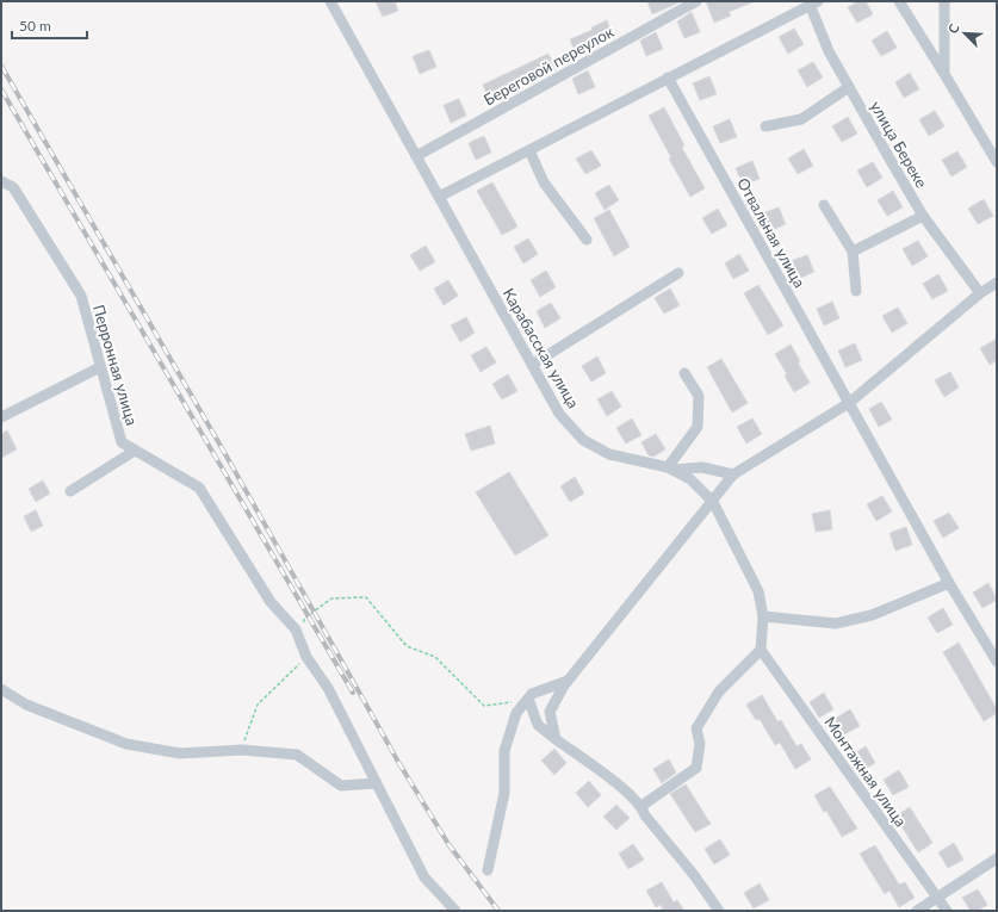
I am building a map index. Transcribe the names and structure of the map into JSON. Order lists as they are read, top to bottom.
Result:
{
  "streets": {
    "street": [
      "Береговой переулок",
      "улица Береке",
      "Отвальная улица",
      "Карабасская улица",
      "Перронная улица",
      "Монтажная улица"
    ]
  },
  "crossings": [
    ["Береговой переулок", "Карабасская улица"],
    ["Карабасская улица", "Монтажная улица"]
  ],
  "scale_bar": "50 m",
  "north": "top left"
}
